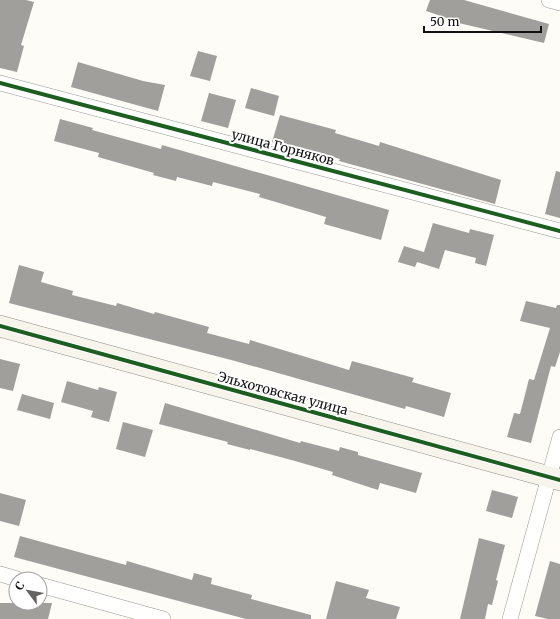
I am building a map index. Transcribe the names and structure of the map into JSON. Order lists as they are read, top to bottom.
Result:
{
  "streets": {
    "street": ["улица Горняков", "Эльхотовская улица"]
  },
  "scale_bar": "50 m",
  "north": "top left"
}
